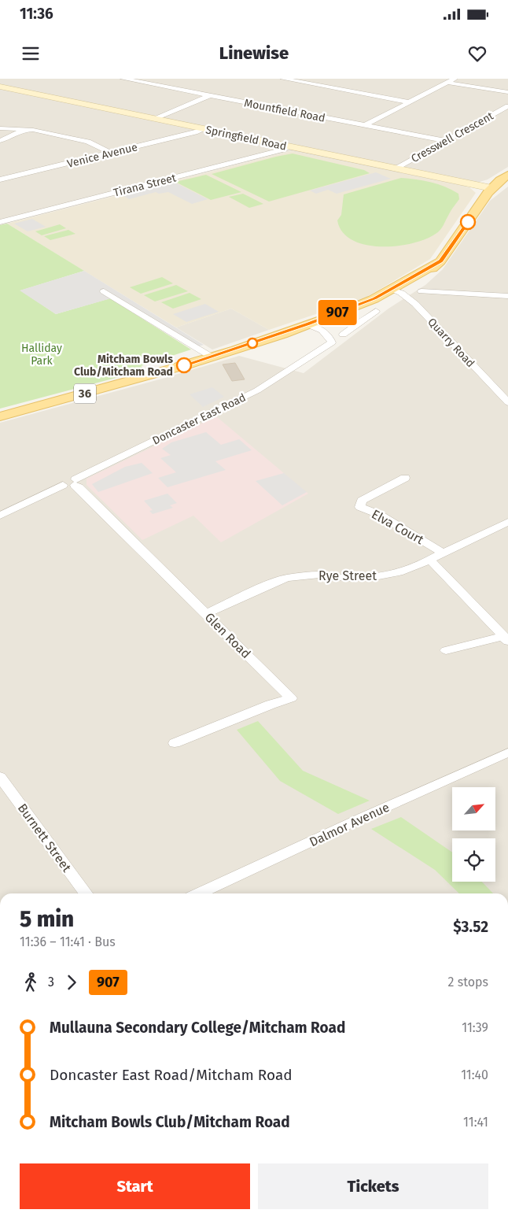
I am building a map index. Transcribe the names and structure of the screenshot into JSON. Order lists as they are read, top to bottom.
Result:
{
  "streets": {
    "main road": ["Springfield Road", "36"],
    "street": [
      "Mountfield Road",
      "Cresswell Crescent",
      "Venice Avenue",
      "Tirana Street",
      "Quarry Road",
      "Doncaster East Road",
      "Elva Court",
      "Rye Street",
      "Glen Road",
      "Dalmor Avenue",
      "Burnett Street"
    ]
  },
  "crossings": [
    ["Mountfield Road", "Cresswell Crescent"],
    ["Cresswell Crescent", "Springfield Road"],
    ["Springfield Road", "Venice Avenue"],
    ["Springfield Road", "Tirana Street"],
    ["Springfield Road", "36"],
    ["Quarry Road", "36"],
    ["36", "Doncaster East Road"],
    ["Doncaster East Road", "Glen Road"],
    ["Elva Court", "Rye Street"],
    ["Rye Street", "Glen Road"]
  ],
  "parks": ["Halliday Park"],
  "places": ["Mitcham Bowls Club/Mitcham Road"],
  "lines": ["bus line 907"],
  "north": "top right",
  "page": {
    "status": "11:36",
    "header": "Linewise",
    "on_map": "907",
    "heading": ["5 min", "11:36 – 11:41 · Bus", "$3.52"],
    "legs": ["3", "907", "2 stops"],
    "list": [
      {
        "name": "Mullauna Secondary College/Mitcham Road",
        "value": "11:39"
      },
      {
        "name": "Doncaster East Road/Mitcham Road",
        "value": "11:40"
      },
      {
        "name": "Mitcham Bowls Club/Mitcham Road",
        "value": "11:41"
      }
    ],
    "buttons": ["Start", "Tickets"]
  }
}
